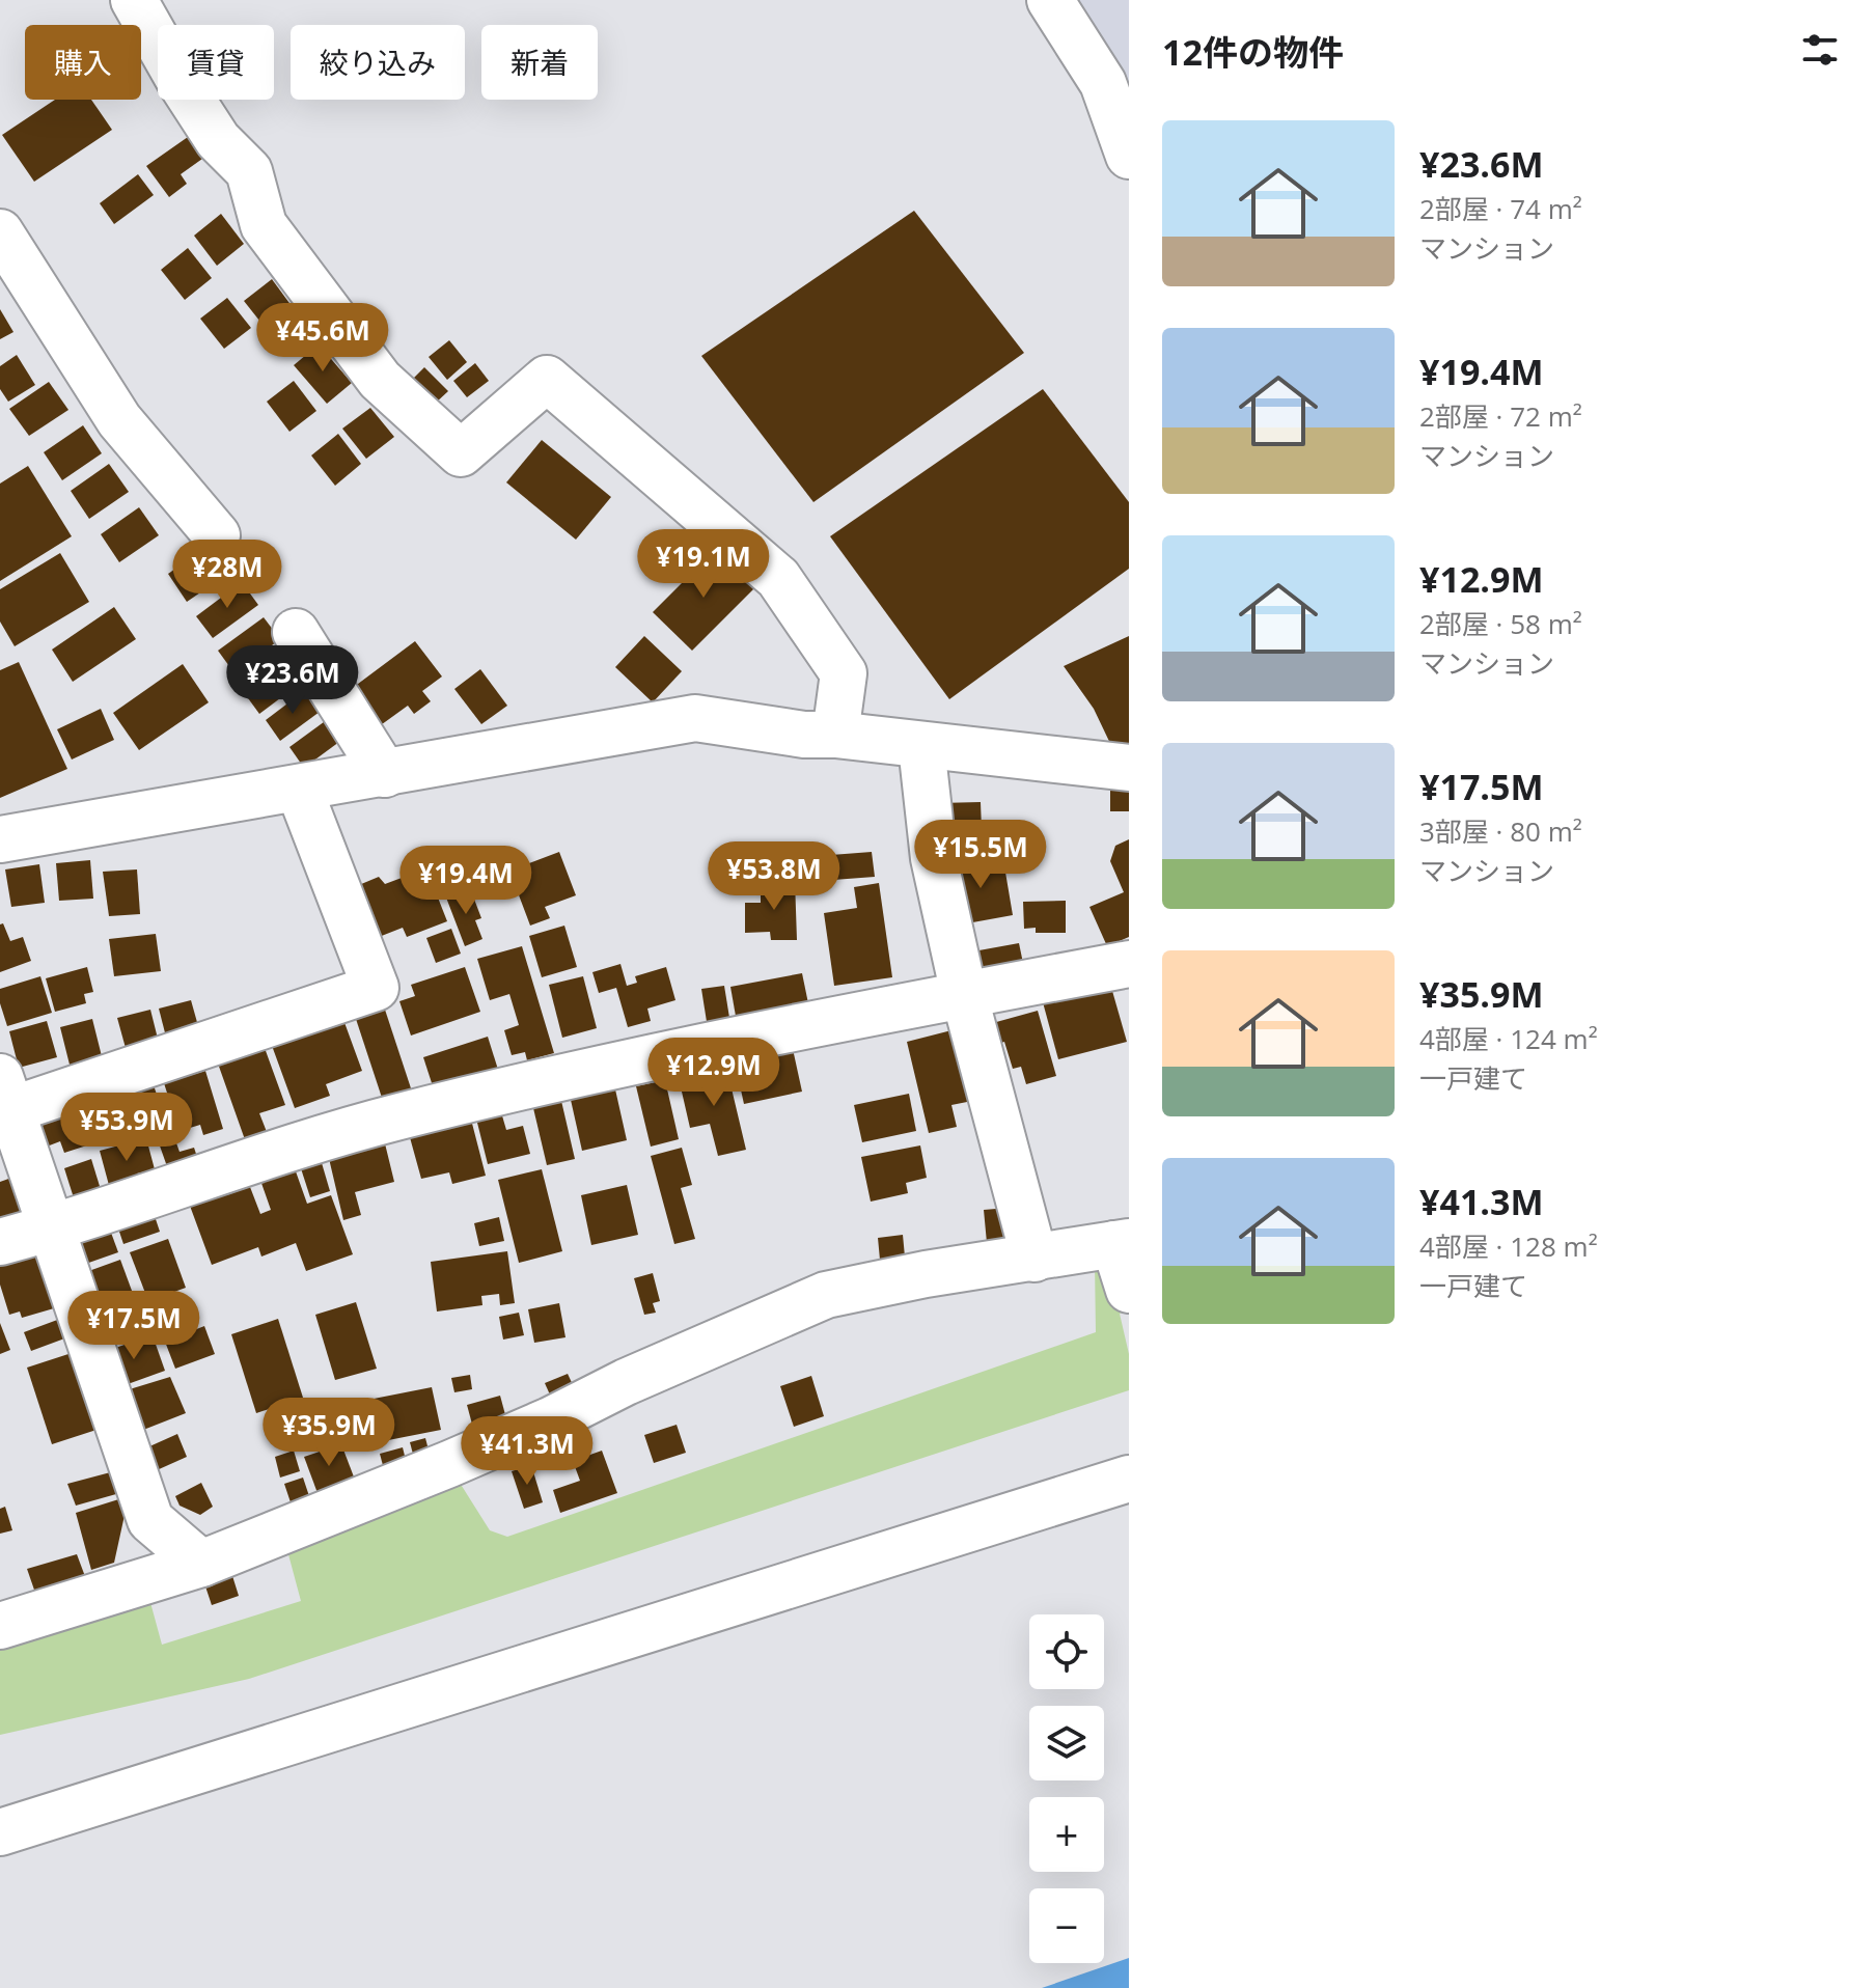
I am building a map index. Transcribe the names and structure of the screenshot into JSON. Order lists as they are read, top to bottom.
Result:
{
  "page": {
    "heading": "12件の物件",
    "chip": [
      "購入",
      "賃貸",
      "絞り込み",
      "新着"
    ],
    "list": [
      {
        "name": "¥23.6M",
        "note": "2部屋 · 74 m² · マンション"
      },
      {
        "name": "¥19.4M",
        "note": "2部屋 · 72 m² · マンション"
      },
      {
        "name": "¥12.9M",
        "note": "2部屋 · 58 m² · マンション"
      },
      {
        "name": "¥17.5M",
        "note": "3部屋 · 80 m² · マンション"
      },
      {
        "name": "¥35.9M",
        "note": "4部屋 · 124 m² · 一戸建て"
      },
      {
        "name": "¥41.3M",
        "note": "4部屋 · 128 m² · 一戸建て"
      }
    ],
    "price": [
      "¥45.6M",
      "¥19.1M",
      "¥28M",
      "¥23.6M",
      "¥15.5M",
      "¥53.8M",
      "¥19.4M",
      "¥12.9M",
      "¥53.9M",
      "¥17.5M",
      "¥35.9M",
      "¥41.3M"
    ],
    "map_buttons": ["+", "−"]
  }
}
